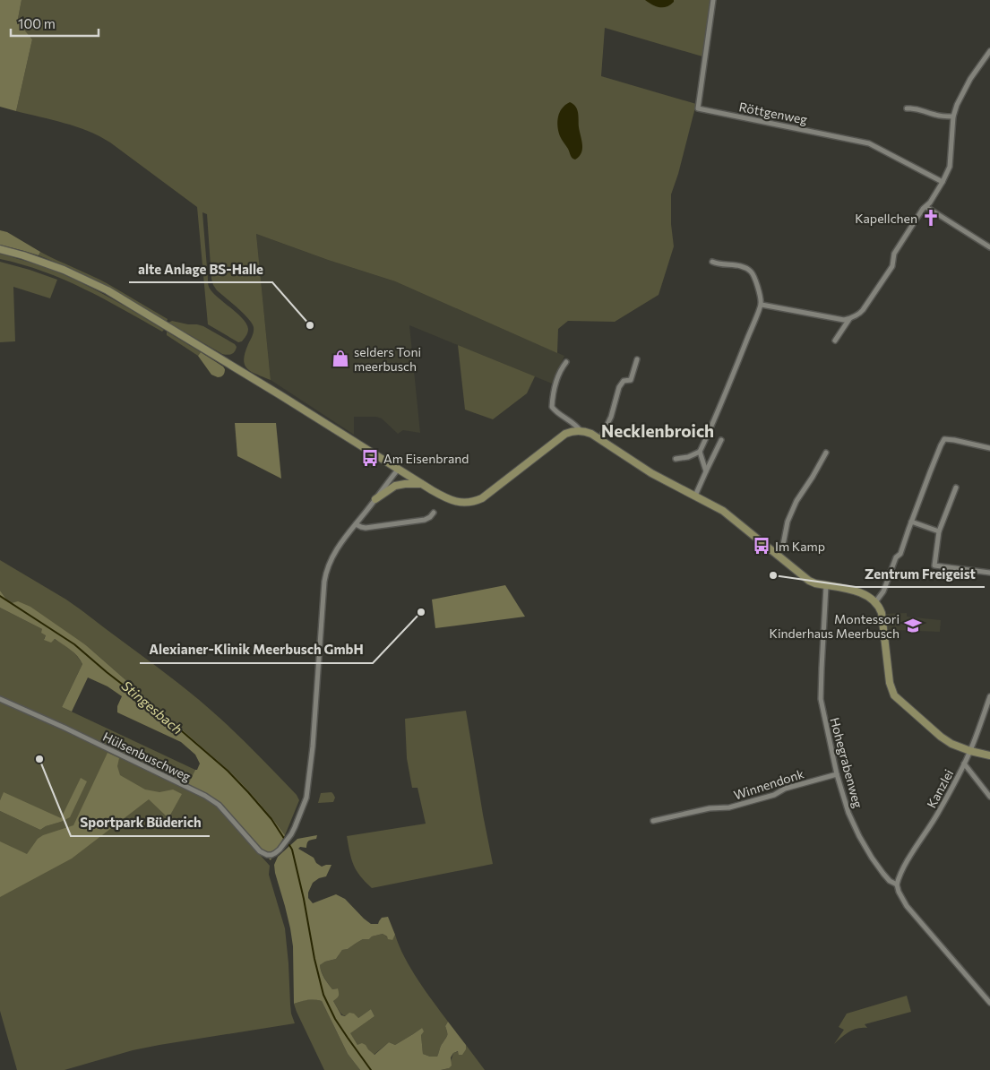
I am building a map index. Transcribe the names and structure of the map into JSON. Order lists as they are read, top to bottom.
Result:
{
  "streets": {
    "street": [
      "Röttgenweg",
      "Hülsenbuschweg",
      "Hohegrabenweg",
      "Winnendonk",
      "Kanzlei"
    ]
  },
  "crossings": [
    ["Hohegrabenweg", "Winnendonk"],
    ["Hohegrabenweg", "Kanzlei"]
  ],
  "districts": ["Necklenbroich"],
  "water": ["Stingesbach"],
  "places": {
    "church": ["Kapellchen"],
    "other": [
      "alte Anlage BS-Halle",
      "Zentrum Freigeist",
      "Alexianer-Klinik Meerbusch GmbH",
      "Sportpark Büderich"
    ],
    "shop": ["selders Toni meerbusch"],
    "bus stop": ["Am Eisenbrand", "Im Kamp"],
    "school or university": ["Montessori Kinderhaus Meerbusch"]
  },
  "scale_bar": "100 m"
}
